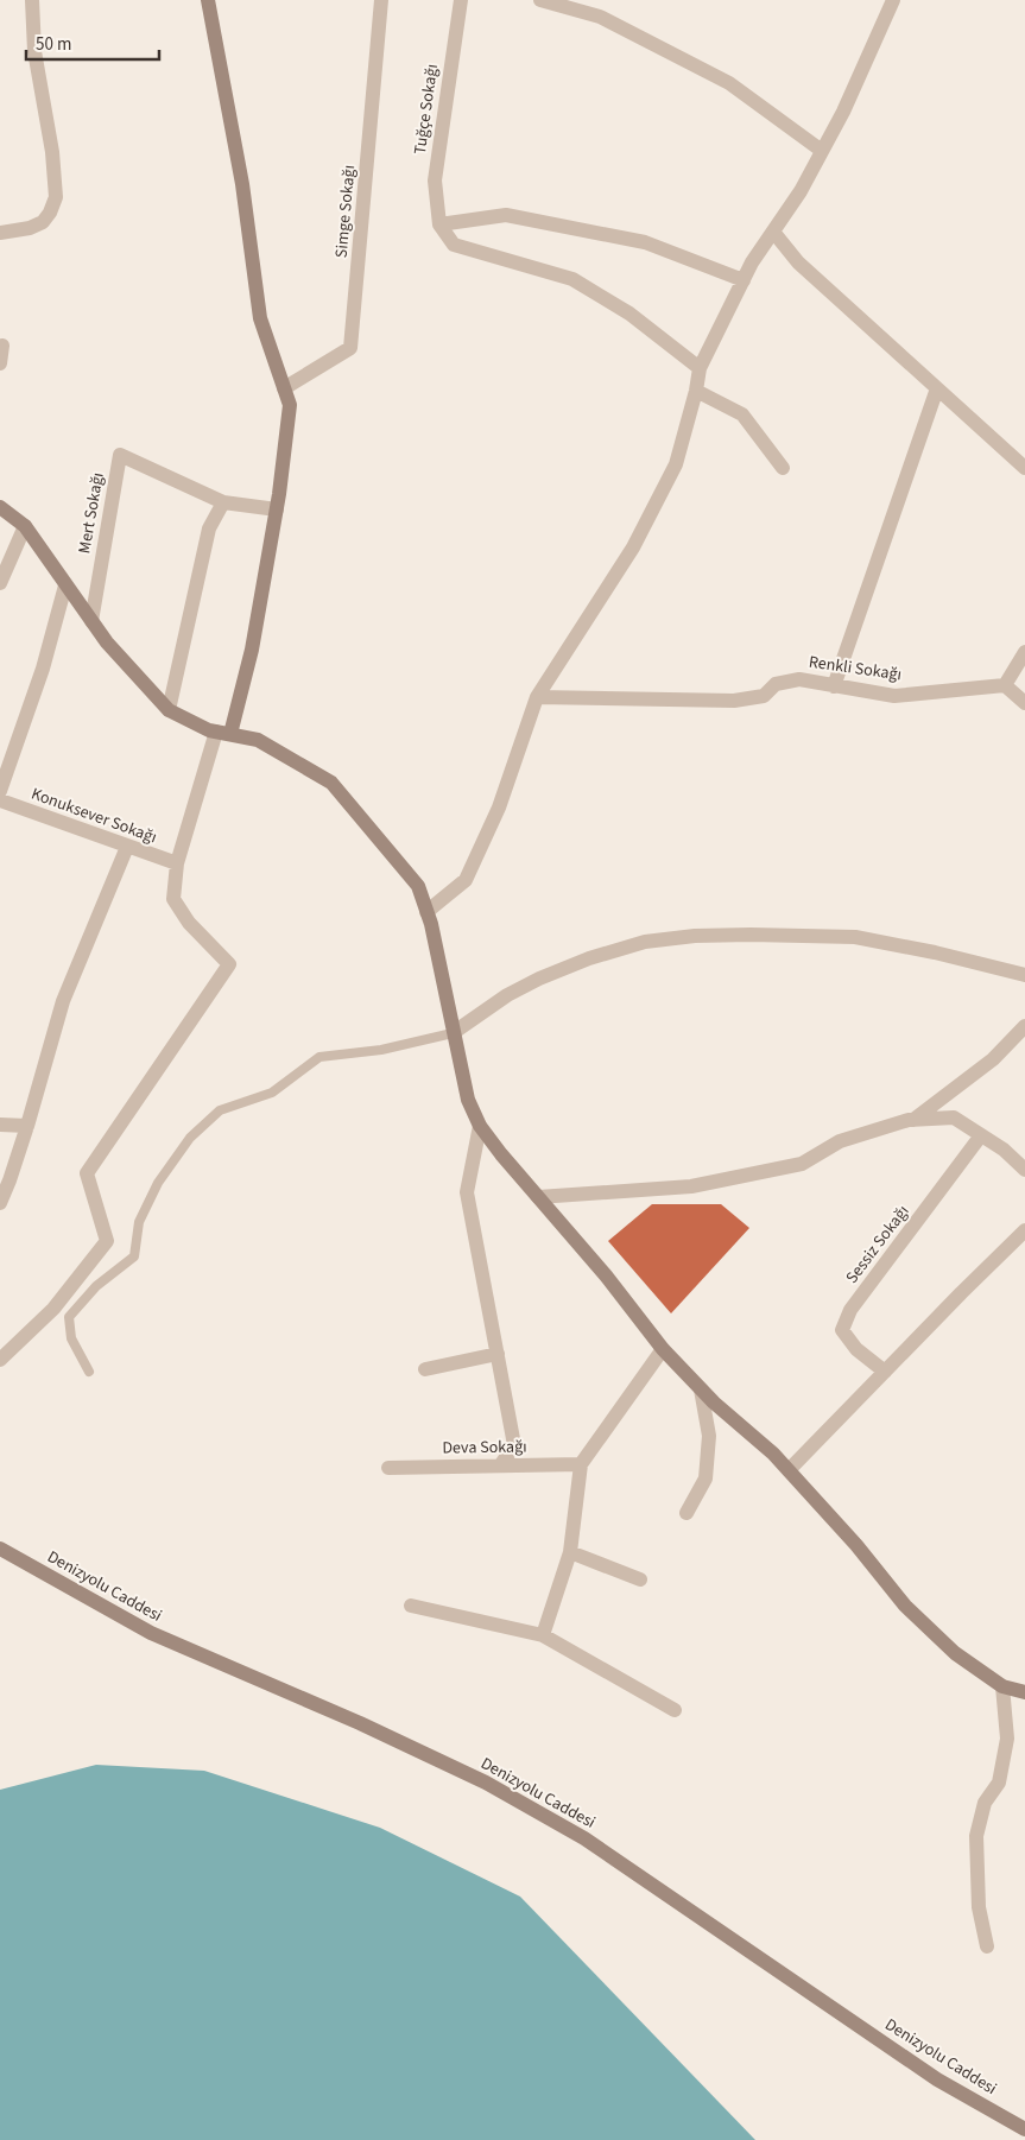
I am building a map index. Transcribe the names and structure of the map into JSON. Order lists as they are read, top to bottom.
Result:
{
  "streets": {
    "street": [
      "Tuğçe Sokağı",
      "Simge Sokağı",
      "Mert Sokağı",
      "Renkli Sokağı",
      "Konuksever Sokağı",
      "Sessiz Sokağı",
      "Deva Sokağı",
      "Denizyolu Caddesi"
    ]
  },
  "scale_bar": "50 m"
}
